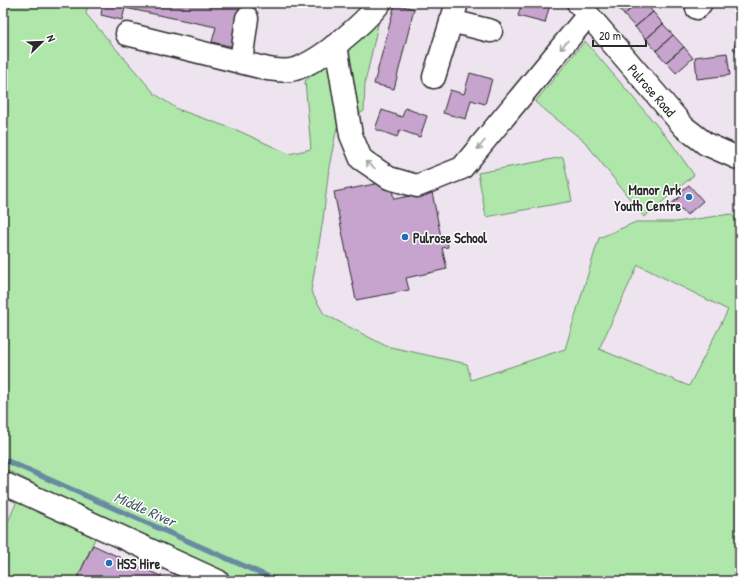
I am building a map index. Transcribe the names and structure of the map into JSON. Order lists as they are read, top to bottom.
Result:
{
  "streets": {
    "street": ["Pulrose Road"]
  },
  "water": ["Middle River"],
  "places": ["Manor Ark Youth Centre", "Pulrose School", "HSS Hire"],
  "scale_bar": "20 m",
  "north": "top right"
}
